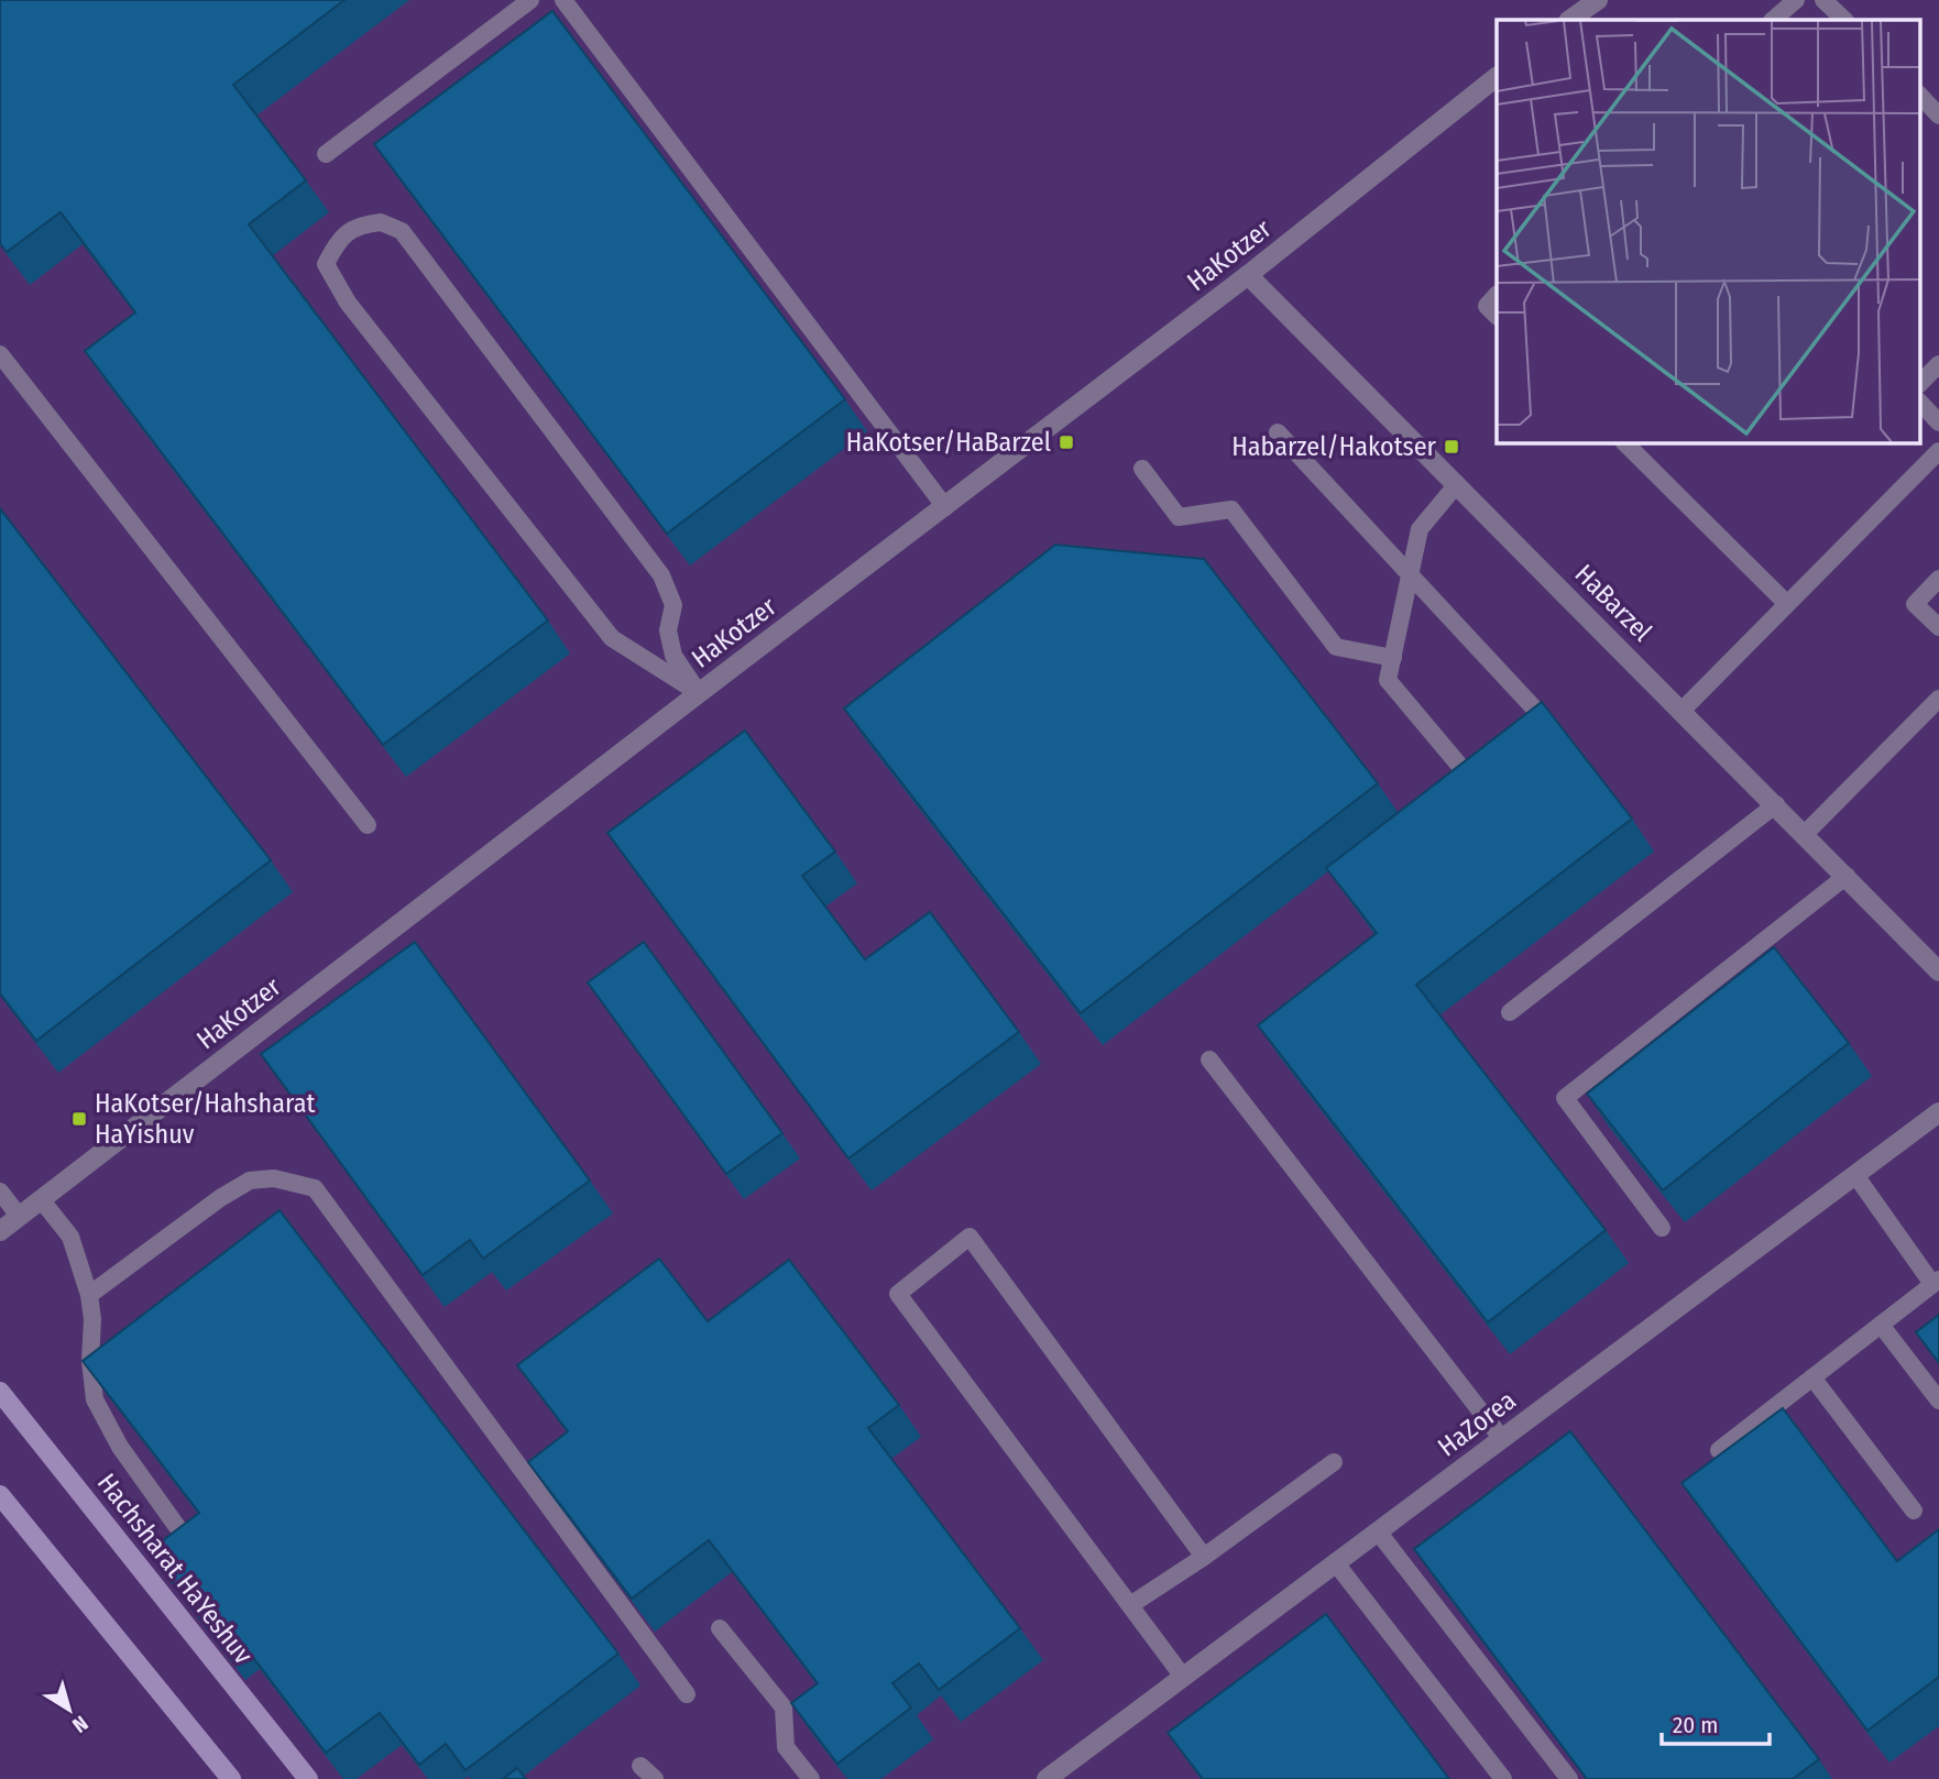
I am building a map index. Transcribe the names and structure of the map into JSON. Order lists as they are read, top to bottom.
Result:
{
  "streets": {
    "street": [
      "HaKotzer",
      "HaBarzel",
      "HaZorea",
      "Hachsharat HaYeshuv"
    ]
  },
  "crossings": [
    ["HaKotzer", "HaBarzel"]
  ],
  "places": {
    "transit": ["HaKotser/HaBarzel", "Habarzel/Hakotser", "HaKotser/Hahsharat HaYishuv"]
  },
  "scale_bar": "20 m",
  "north": "bottom right"
}
